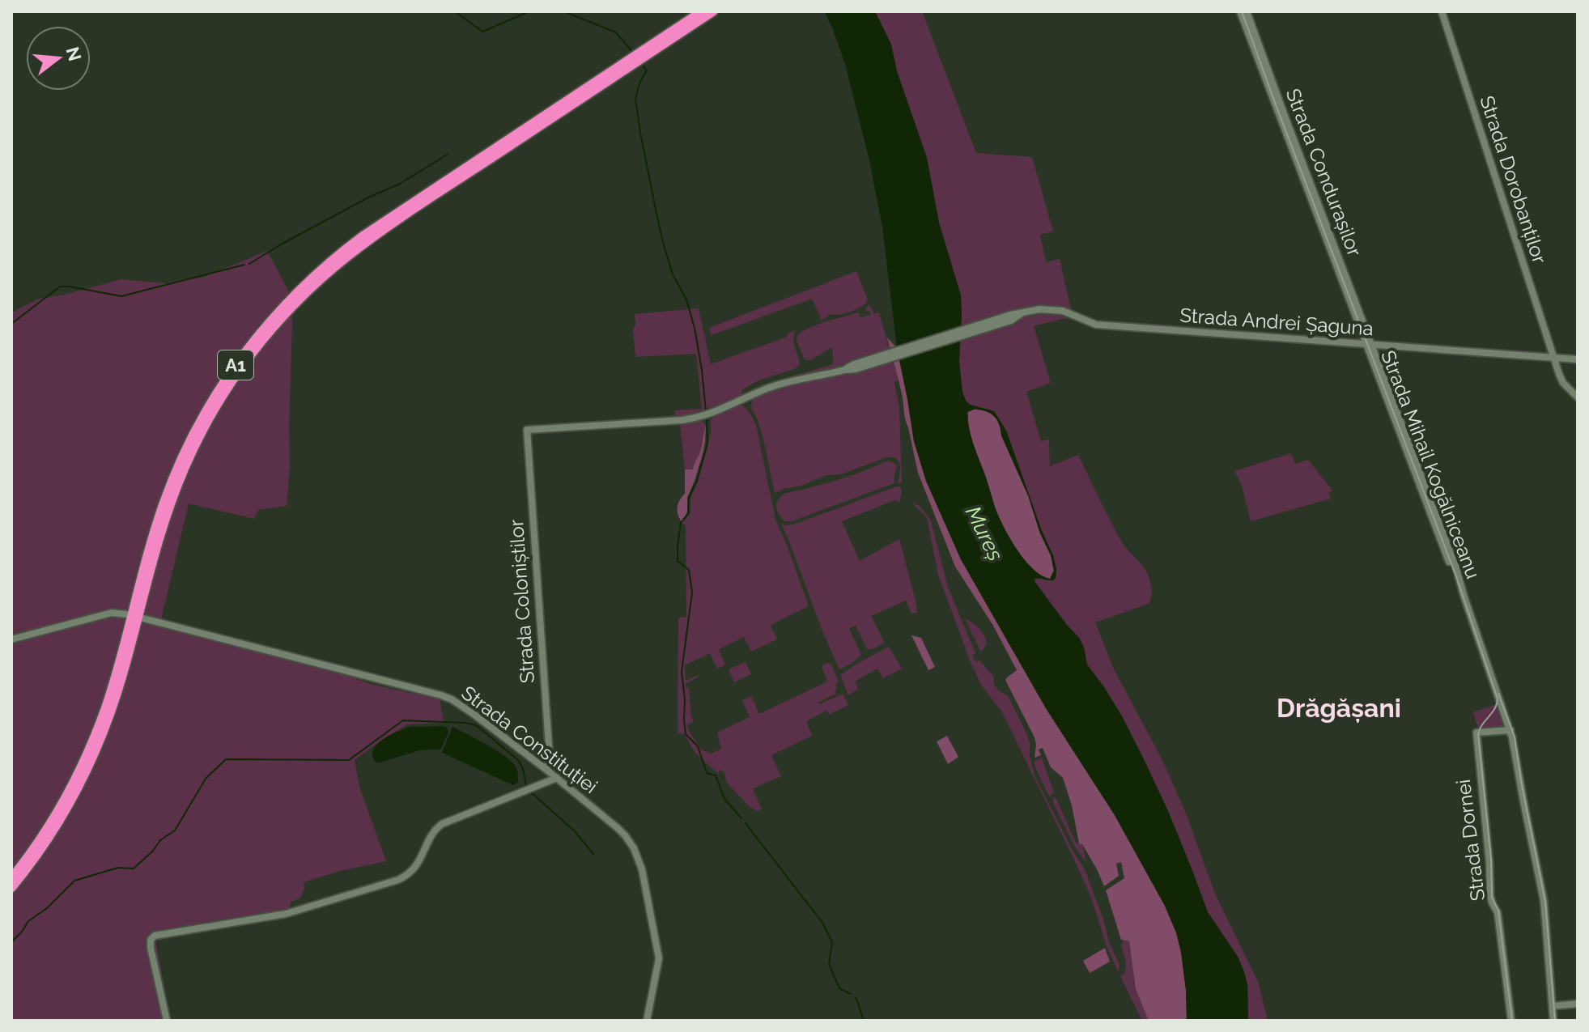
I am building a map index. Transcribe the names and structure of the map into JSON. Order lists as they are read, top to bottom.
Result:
{
  "streets": {
    "highway": ["A1"],
    "street": [
      "Strada Condurașilor",
      "Strada Dorobanților",
      "Strada Andrei Șaguna",
      "Strada Mihail Kogălniceanu",
      "Strada Coloniștilor",
      "Strada Constituției",
      "Strada Dornei"
    ]
  },
  "crossings": [
    ["Strada Condurașilor", "Strada Andrei Șaguna"],
    ["Strada Condurașilor", "Strada Mihail Kogălniceanu"],
    ["Strada Dorobanților", "Strada Andrei Șaguna"],
    ["Strada Andrei Șaguna", "Strada Mihail Kogălniceanu"],
    ["Strada Andrei Șaguna", "Strada Coloniștilor"],
    ["Strada Mihail Kogălniceanu", "Strada Dornei"],
    ["Strada Coloniștilor", "Strada Constituției"]
  ],
  "districts": ["Drăgășani"],
  "water": ["Mureș"],
  "north": "right"
}
